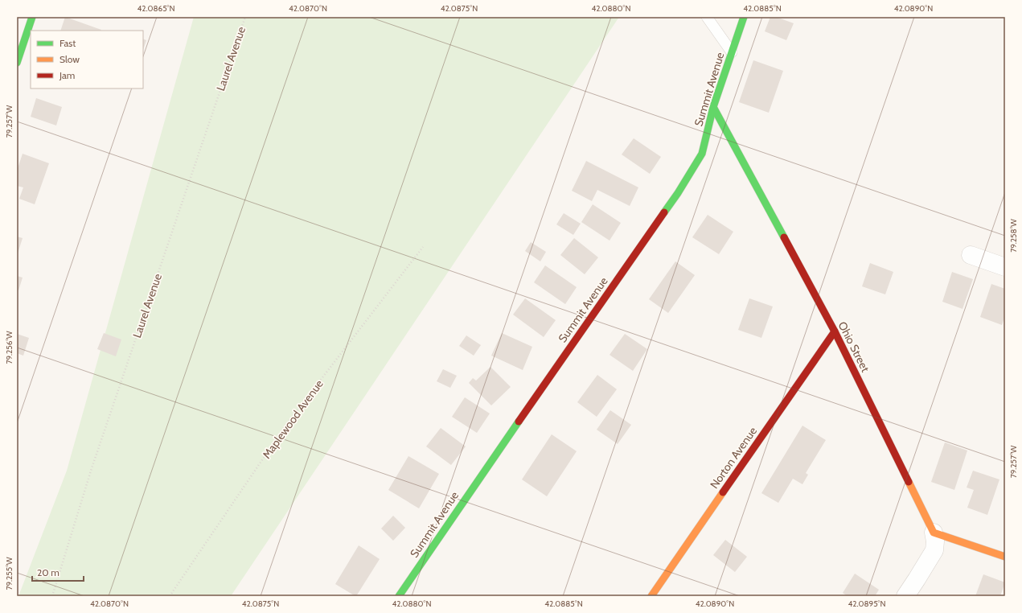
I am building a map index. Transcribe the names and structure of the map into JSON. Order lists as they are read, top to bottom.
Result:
{
  "streets": {
    "street": ["Summit Avenue", "Ohio Street", "Norton Avenue"],
    "path": ["Laurel Avenue", "Maplewood Avenue"]
  },
  "crossings": [
    ["Summit Avenue", "Ohio Street"],
    ["Ohio Street", "Norton Avenue"]
  ],
  "legend": ["Fast", "Slow", "Jam"],
  "scale_bar": "20 m",
  "coordinates": [
    "42.0865°N",
    "42.0870°N",
    "42.0875°N",
    "42.0880°N",
    "42.0885°N",
    "42.0890°N",
    "79.257°W",
    "79.258°W",
    "79.256°W",
    "79.255°W",
    "42.0895°N"
  ]
}
